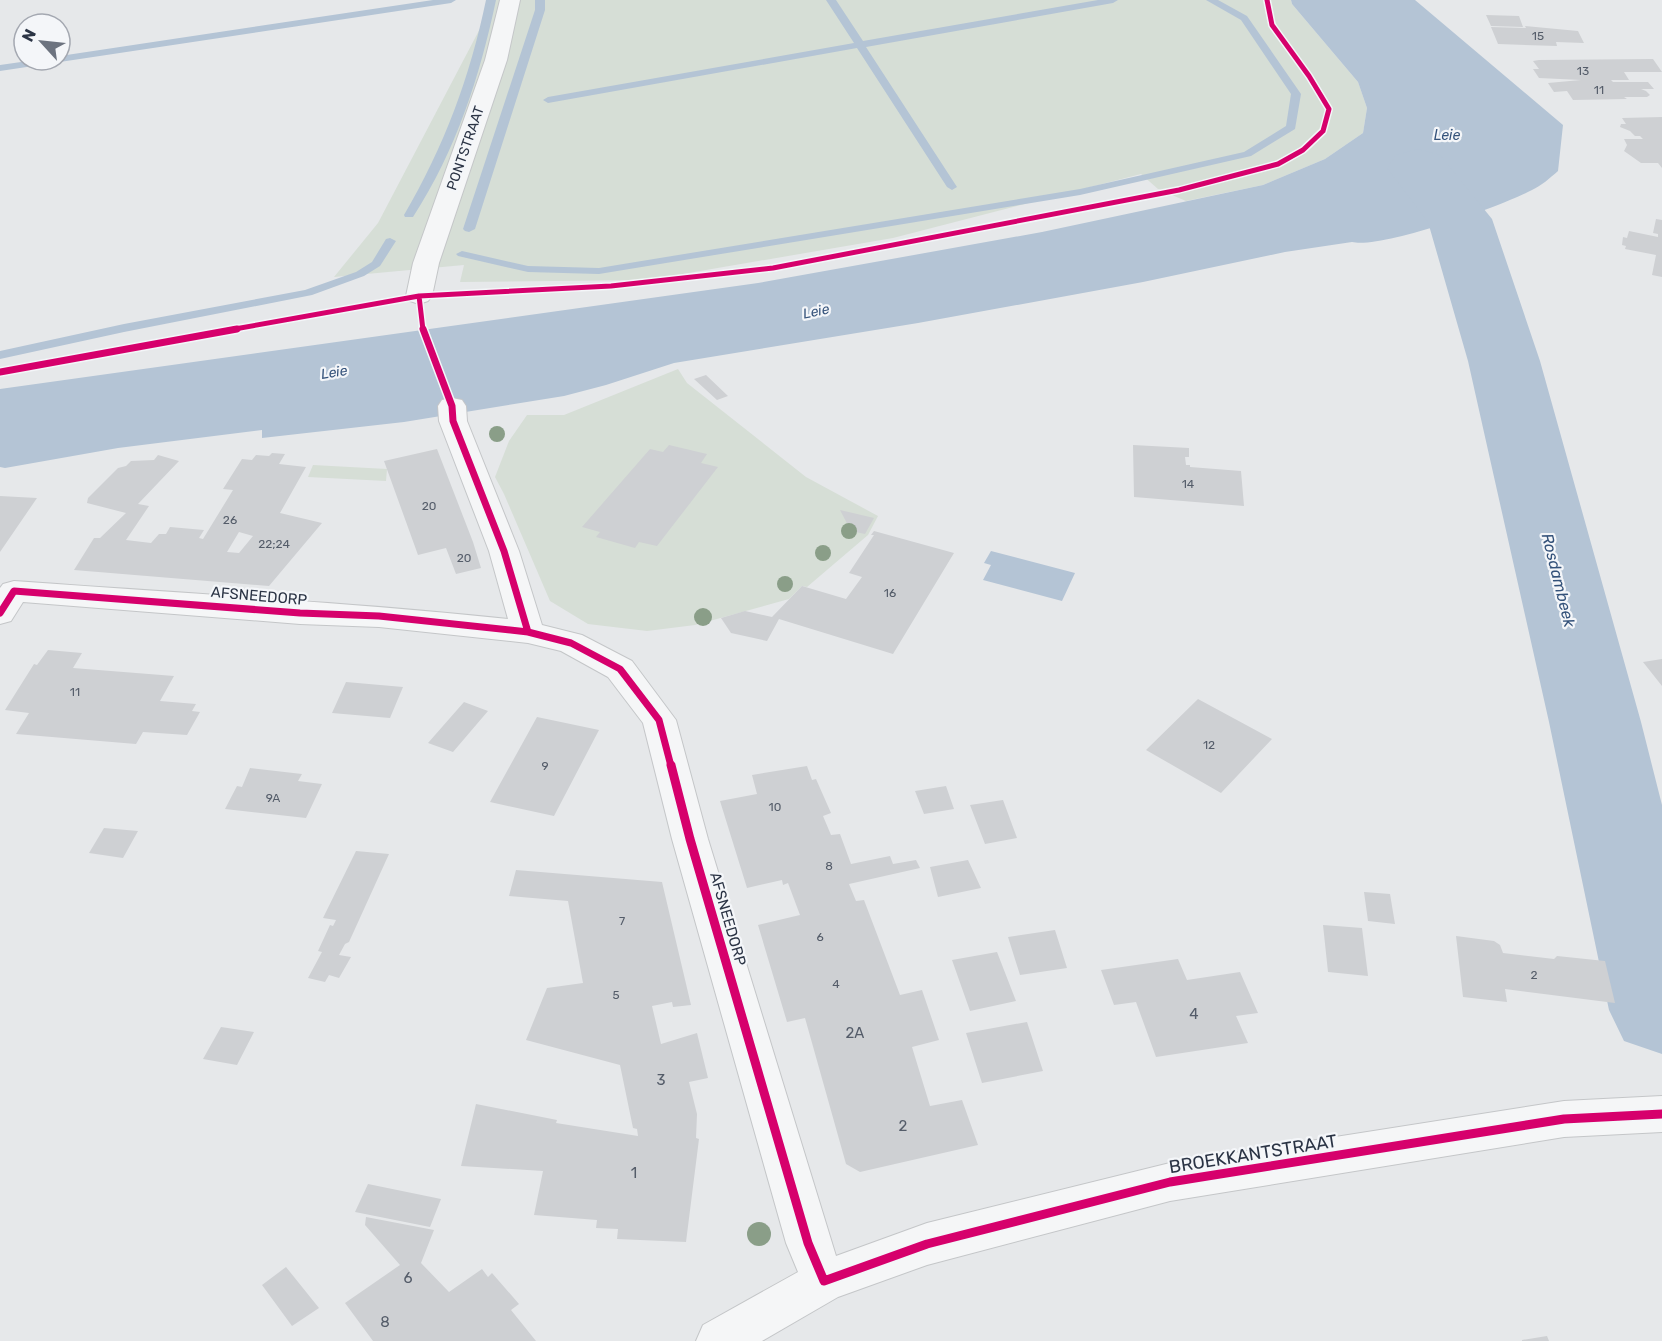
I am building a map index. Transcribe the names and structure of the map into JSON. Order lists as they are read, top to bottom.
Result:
{
  "streets": {
    "street": ["PONTSTRAAT", "AFSNEEDORP", "BROEKKANTSTRAAT"]
  },
  "crossings": [
    ["AFSNEEDORP", "BROEKKANTSTRAAT"]
  ],
  "water": ["Leie", "Rosdambeek"],
  "house_numbers": [
    "15",
    "13",
    "11",
    "14",
    "20",
    "26",
    "22;24",
    "20",
    "16",
    "11",
    "12",
    "9",
    "9A",
    "10",
    "8",
    "7",
    "6",
    "2",
    "4",
    "5",
    "4",
    "2A",
    "3",
    "2",
    "1",
    "6",
    "8"
  ],
  "north": "top left"
}
